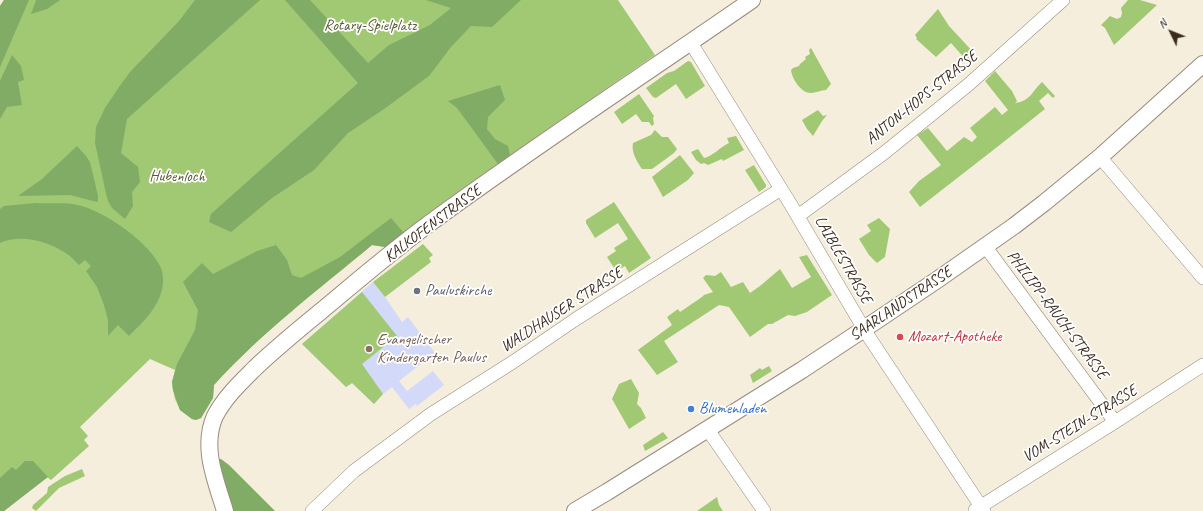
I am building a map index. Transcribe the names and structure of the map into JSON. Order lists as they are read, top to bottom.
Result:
{
  "streets": {
    "street": [
      "ANTON-HOPS-STRASSE",
      "KALKOFENSTRASSE",
      "LAIBLESTRASSE",
      "SAARLANDSTRASSE",
      "WALDHAUSER STRASSE",
      "PHILIPP-RAUCH-STRASSE",
      "VOM-STEIN-STRASSE"
    ]
  },
  "crossings": [
    ["ANTON-HOPS-STRASSE", "LAIBLESTRASSE"],
    ["KALKOFENSTRASSE", "LAIBLESTRASSE"],
    ["LAIBLESTRASSE", "SAARLANDSTRASSE"],
    ["LAIBLESTRASSE", "WALDHAUSER STRASSE"],
    ["LAIBLESTRASSE", "VOM-STEIN-STRASSE"],
    ["SAARLANDSTRASSE", "PHILIPP-RAUCH-STRASSE"],
    ["PHILIPP-RAUCH-STRASSE", "VOM-STEIN-STRASSE"]
  ],
  "parks": ["Rotary-Spielplatz", "Hubenloch"],
  "places": [
    "Pauluskirche",
    "Mozart-Apotheke",
    "Evangelischer Kindergarten Paulus",
    "Blumenladen"
  ],
  "north": "top left"
}
